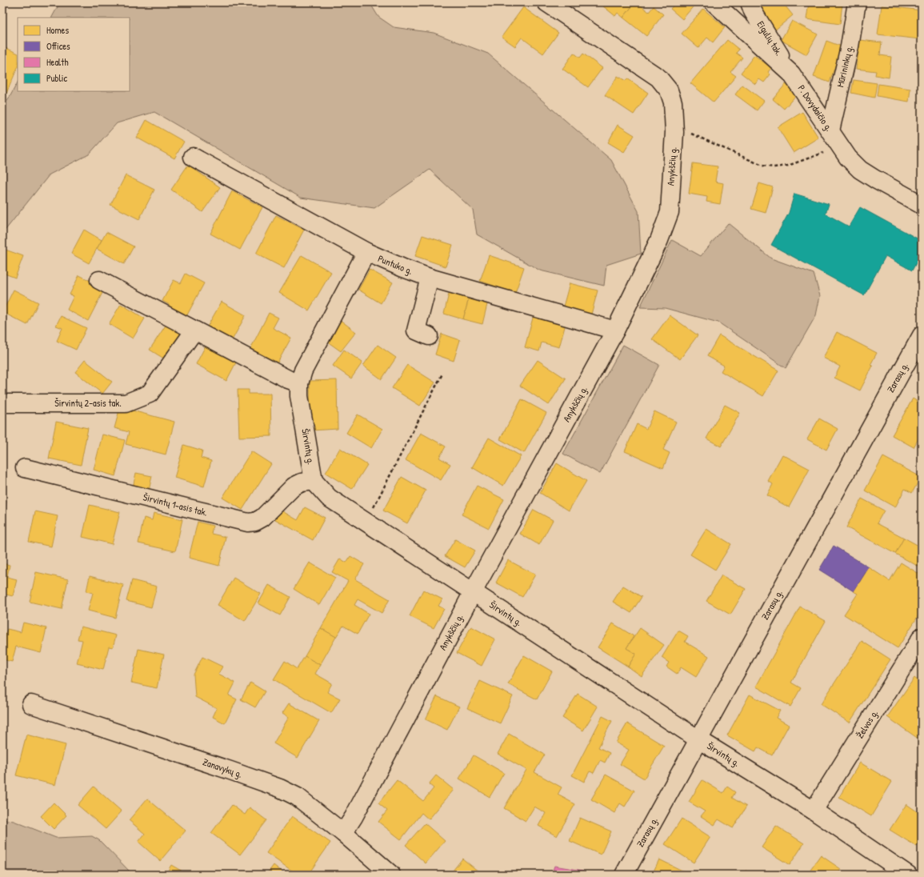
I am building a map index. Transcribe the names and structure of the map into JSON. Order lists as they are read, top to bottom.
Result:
{
  "streets": {
    "street": [
      "Eigulių tak.",
      "Mūrininkų g.",
      "P. Dovydaičio g.",
      "Anykščių g.",
      "Puntuko g.",
      "Zarasų g.",
      "Širvintų 2-asis tak.",
      "Širvintų g.",
      "Širvintų 1-asis tak.",
      "Želvos g.",
      "Zanavykų g."
    ]
  },
  "crossings": [
    ["Eigulių tak.", "P. Dovydaičio g."],
    ["Mūrininkų g.", "P. Dovydaičio g."],
    ["Anykščių g.", "Puntuko g."],
    ["Anykščių g.", "Širvintų g."],
    ["Anykščių g.", "Zanavykų g."],
    ["Puntuko g.", "Širvintų g."],
    ["Zarasų g.", "Širvintų g."],
    ["Širvintų g.", "Širvintų 1-asis tak."],
    ["Širvintų g.", "Želvos g."]
  ],
  "legend": [
    "Homes",
    "Offices",
    "Health",
    "Public"
  ]
}
